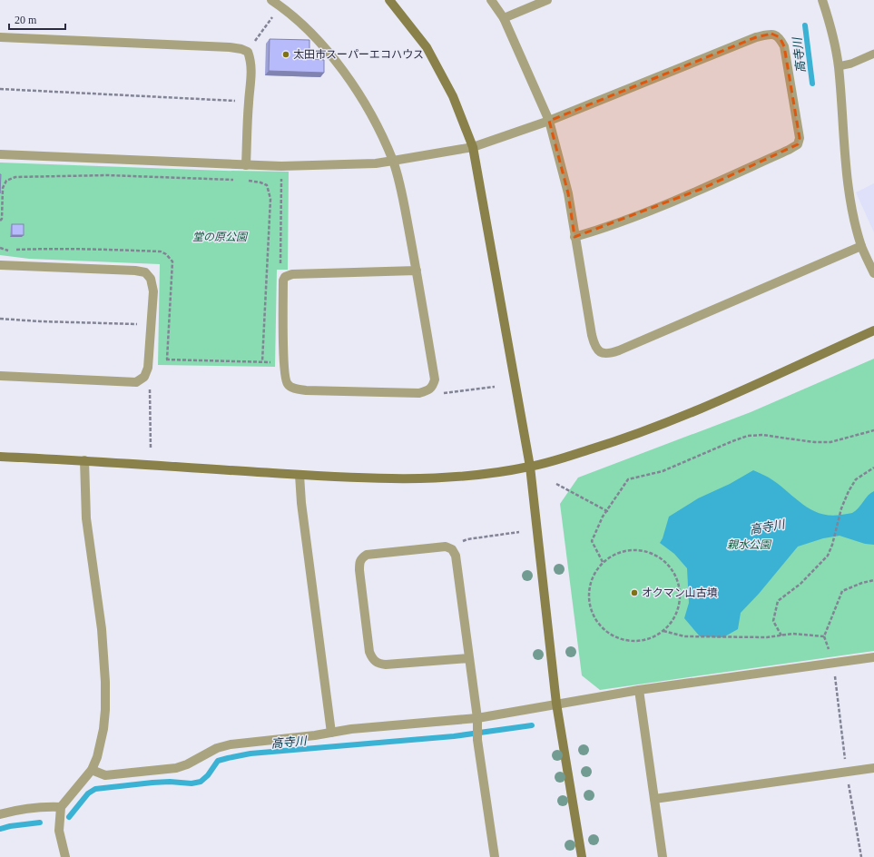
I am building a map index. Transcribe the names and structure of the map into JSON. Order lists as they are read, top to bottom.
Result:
{
  "water": ["高寺川"],
  "parks": ["堂の原公園", "親水公園"],
  "places": ["太田市スーパーエコハウス", "オクマン山古墳"],
  "scale_bar": "20 m"
}
